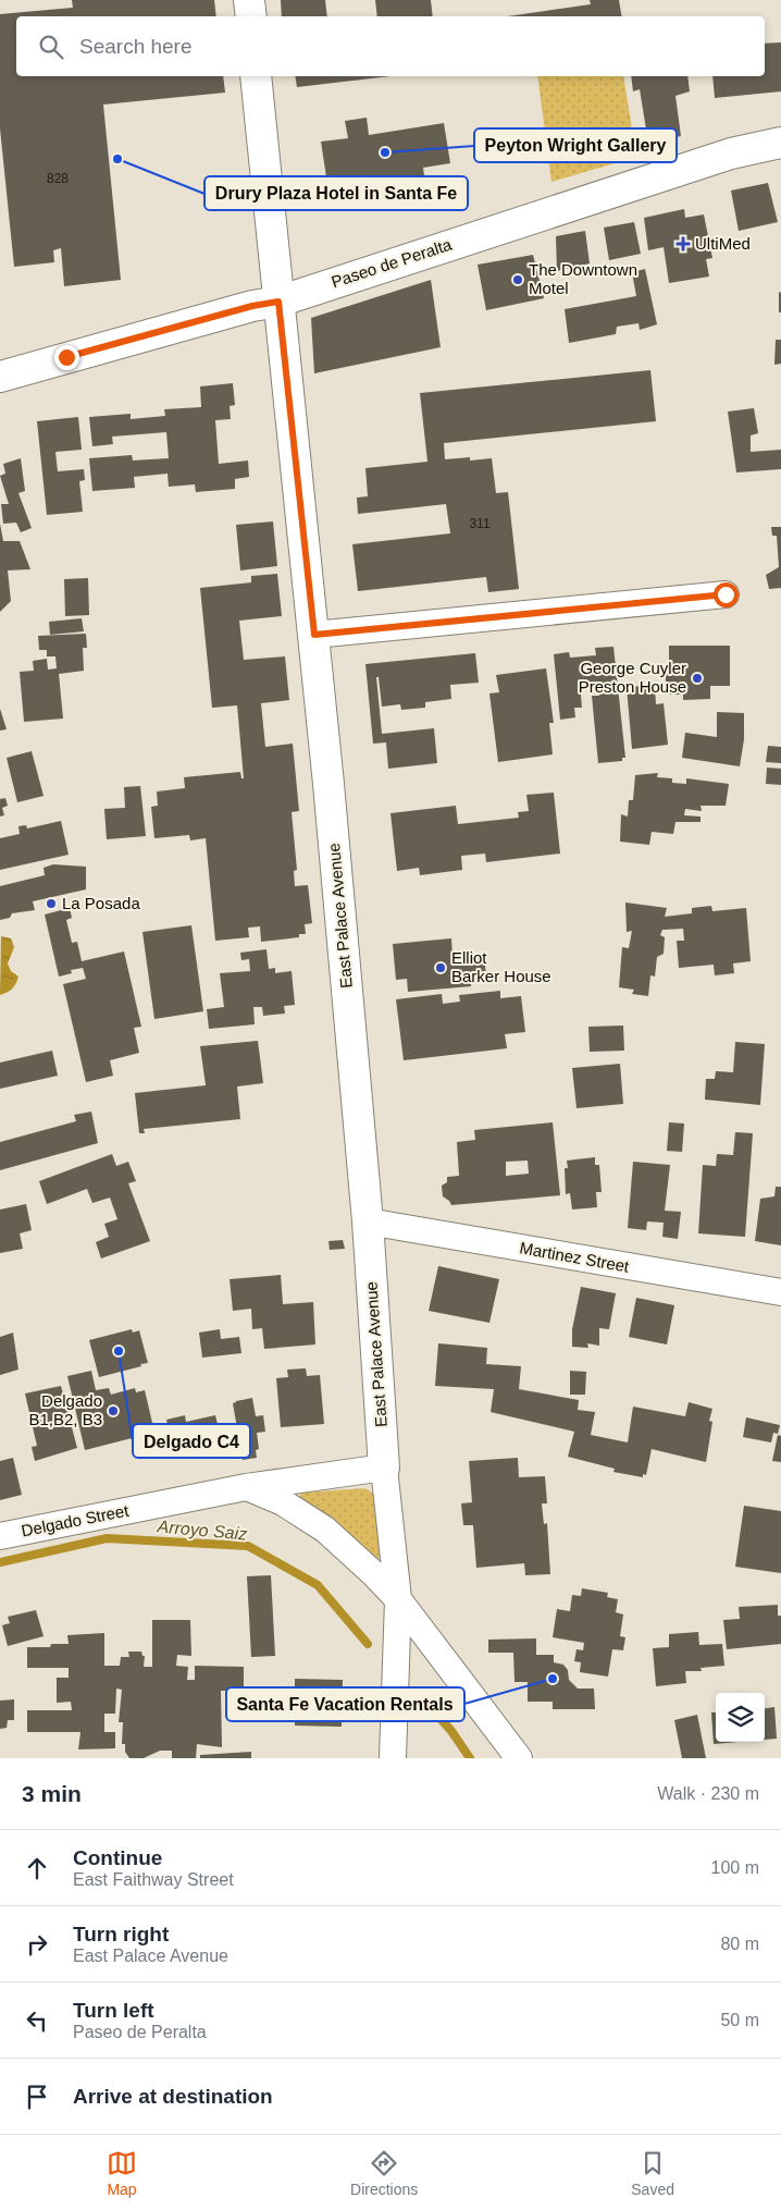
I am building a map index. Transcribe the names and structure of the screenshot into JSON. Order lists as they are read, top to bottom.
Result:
{
  "streets": {
    "street": [
      "Paseo de Peralta",
      "East Palace Avenue",
      "Martinez Street",
      "Delgado Street"
    ]
  },
  "crossings": [
    ["Paseo de Peralta", "East Palace Avenue"],
    ["East Palace Avenue", "Martinez Street"],
    ["East Palace Avenue", "Delgado Street"]
  ],
  "water": ["Arroyo Saiz"],
  "places": {
    "other": [
      "Peyton Wright Gallery",
      "Drury Plaza Hotel in Santa Fe",
      "The Downtown Motel",
      "George Cuyler Preston House",
      "La Posada",
      "Elliot Barker House",
      "Delgado C4",
      "Delgado B1,B2, B3",
      "Santa Fe Vacation Rentals"
    ],
    "health": ["UltiMed"]
  },
  "house_numbers": ["828", "311"],
  "page": {
    "search": "Search here",
    "heading": ["3 min", "Walk · 230 m"],
    "list": [
      ["Continue", "East Faithway Street", "100 m"],
      ["Turn right", "East Palace Avenue", "80 m"],
      ["Turn left", "Paseo de Peralta", "50 m"],
      "Arrive at destination"
    ],
    "nav": ["Map", "Directions", "Saved"]
  }
}
